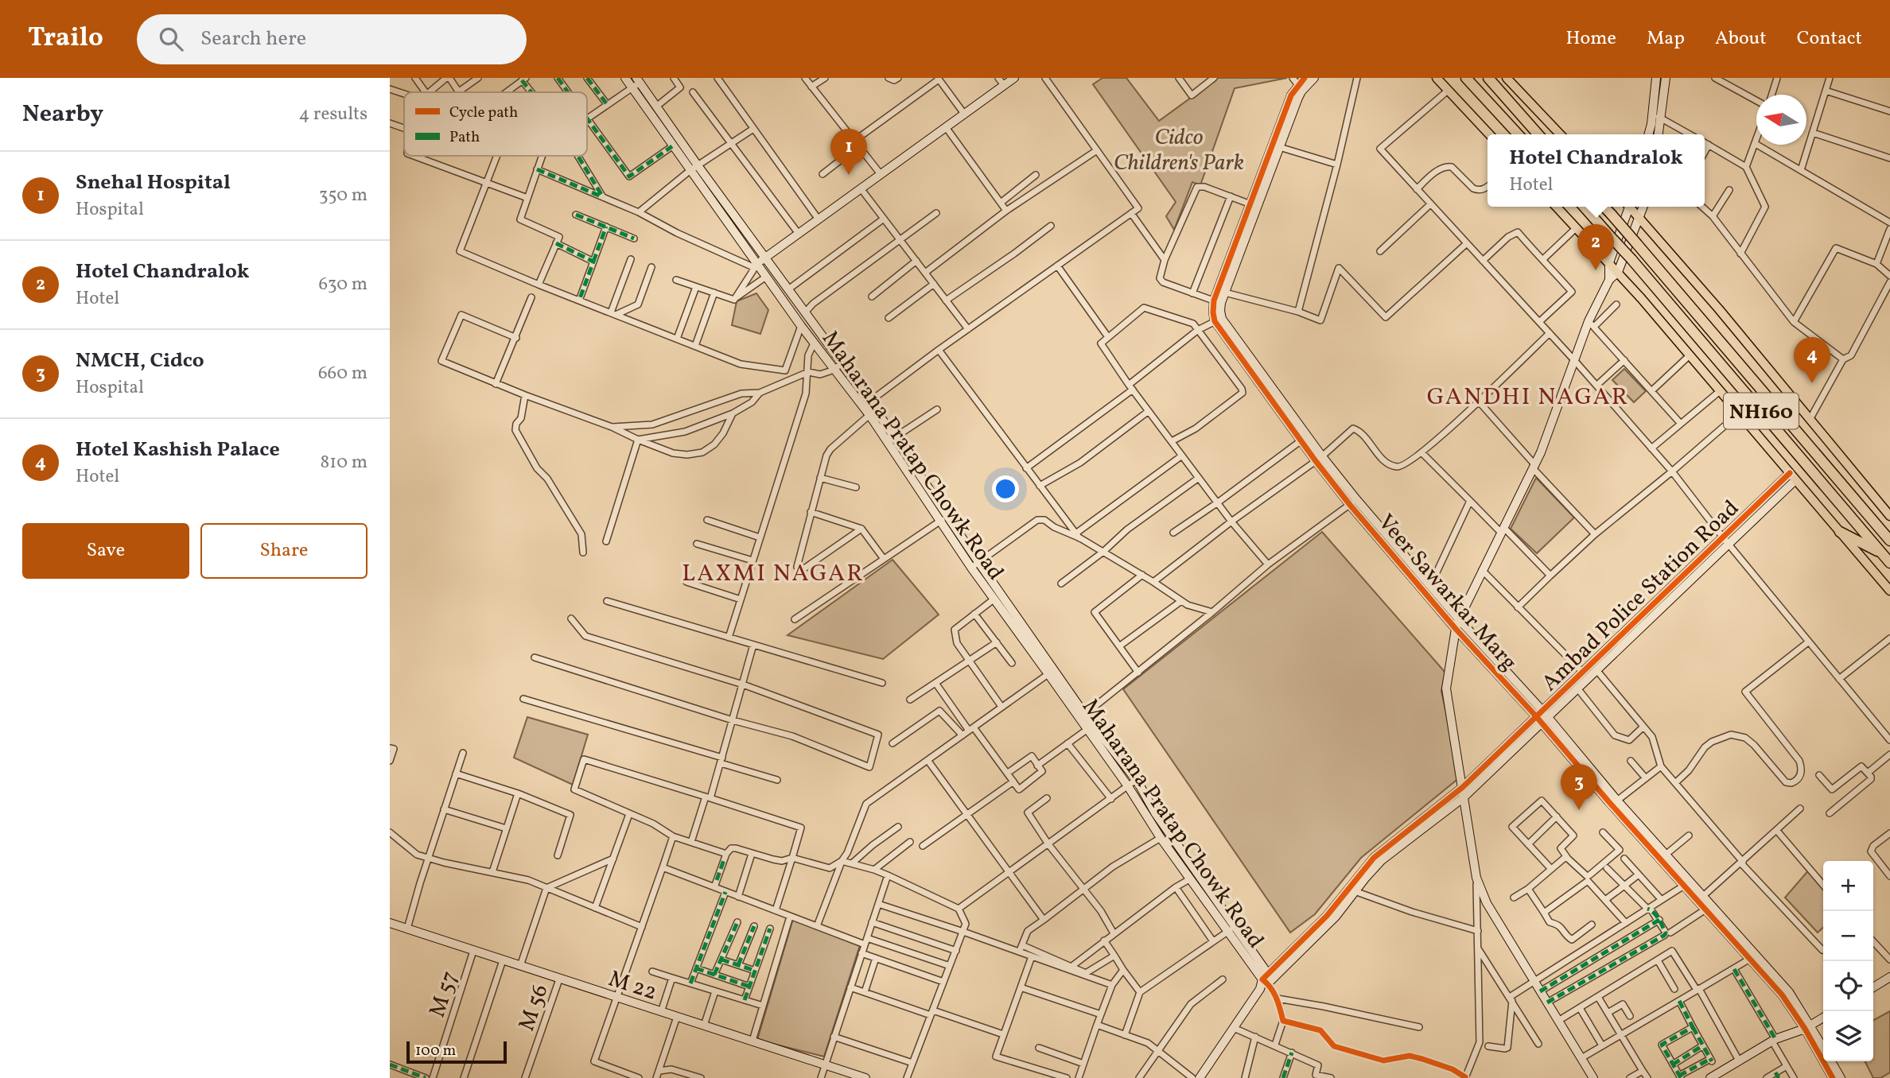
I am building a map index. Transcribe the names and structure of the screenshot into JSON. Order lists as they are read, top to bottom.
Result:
{
  "streets": {
    "highway": ["NH160"],
    "street": [
      "Maharana Pratap Chowk Road",
      "Veer Sawarkar Marg",
      "Ambad Police Station Road",
      "M 22",
      "M 57",
      "M 56"
    ]
  },
  "crossings": [
    ["Maharana Pratap Chowk Road", "Ambad Police Station Road"],
    ["Veer Sawarkar Marg", "Ambad Police Station Road"],
    ["M 22", "M 57"],
    ["M 22", "M 56"]
  ],
  "districts": ["GANDHI NAGAR", "LAXMI NAGAR"],
  "parks": ["Cidco Children's Park"],
  "legend": ["Cycle path", "Path"],
  "scale_bar": "100 m",
  "north": "left",
  "page": {
    "header": "Trailo",
    "search": "Search here",
    "nav": [
      "Home",
      "Map",
      "About",
      "Contact"
    ],
    "heading": ["Nearby", "4 results"],
    "pins": [
      "1",
      "2",
      "4",
      "3"
    ],
    "popup": ["Hotel Chandralok", "Hotel"],
    "list": [
      {
        "mark": "1",
        "name": "Snehal Hospital",
        "note": "Hospital",
        "value": "350 m"
      },
      {
        "mark": "2",
        "name": "Hotel Chandralok",
        "note": "Hotel",
        "value": "630 m"
      },
      {
        "mark": "3",
        "name": "NMCH, Cidco",
        "note": "Hospital",
        "value": "660 m"
      },
      {
        "mark": "4",
        "name": "Hotel Kashish Palace",
        "note": "Hotel",
        "value": "810 m"
      }
    ],
    "buttons": ["Save", "Share"],
    "map_buttons": ["+", "−"],
    "scale": "100 m"
  }
}
